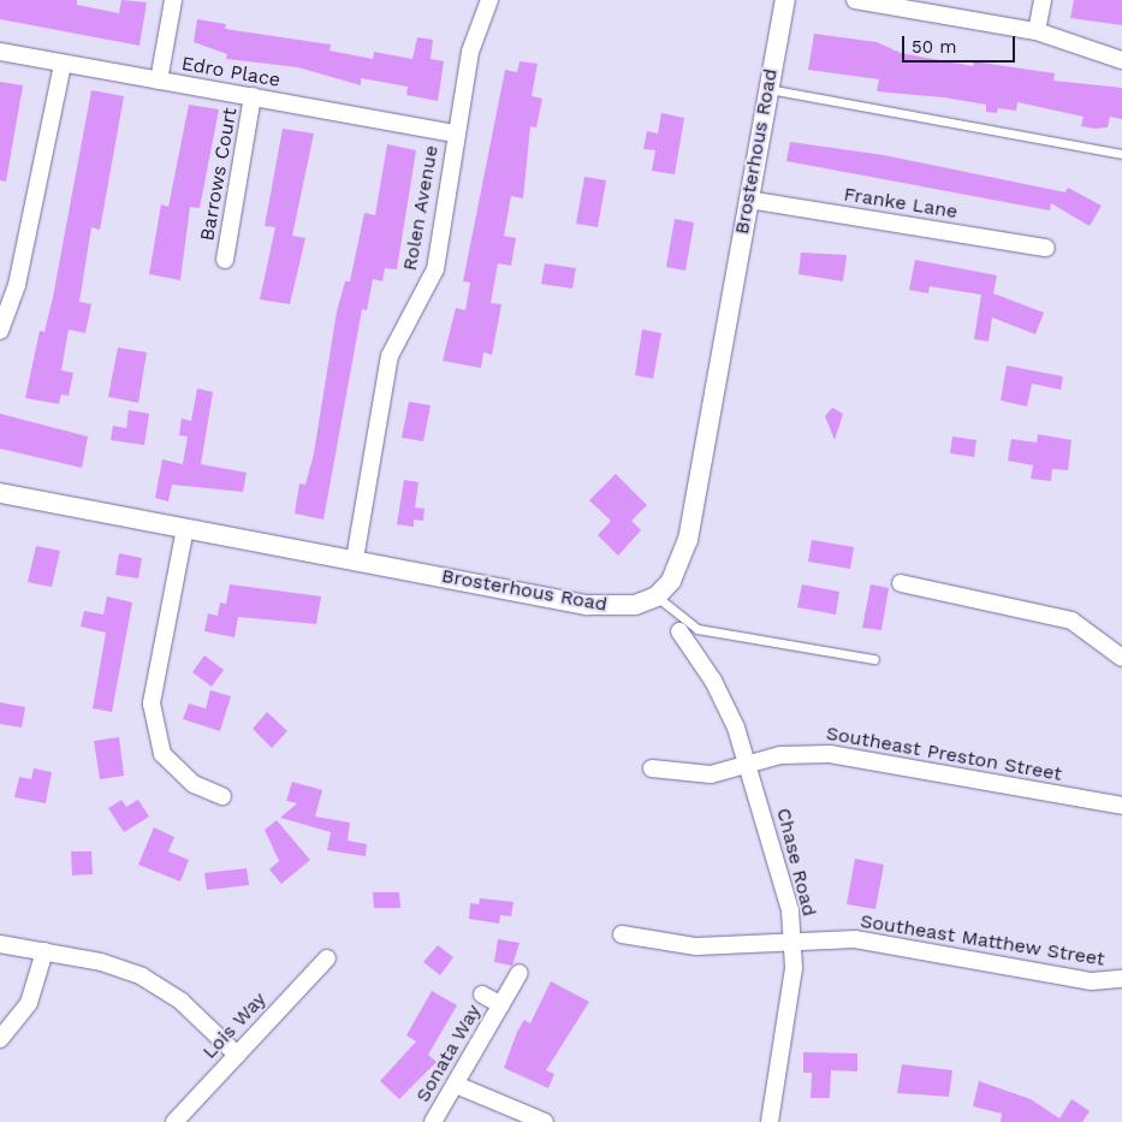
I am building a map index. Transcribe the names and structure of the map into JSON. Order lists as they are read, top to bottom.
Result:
{
  "streets": {
    "street": [
      "Edro Place",
      "Brosterhous Road",
      "Barrows Court",
      "Franke Lane",
      "Rolen Avenue",
      "Southeast Preston Street",
      "Chase Road",
      "Southeast Matthew Street",
      "Lois Way",
      "Sonata Way"
    ]
  },
  "crossings": [
    ["Edro Place", "Barrows Court"],
    ["Edro Place", "Rolen Avenue"],
    ["Brosterhous Road", "Franke Lane"],
    ["Brosterhous Road", "Rolen Avenue"],
    ["Southeast Preston Street", "Chase Road"],
    ["Chase Road", "Southeast Matthew Street"]
  ],
  "scale_bar": "50 m"
}
